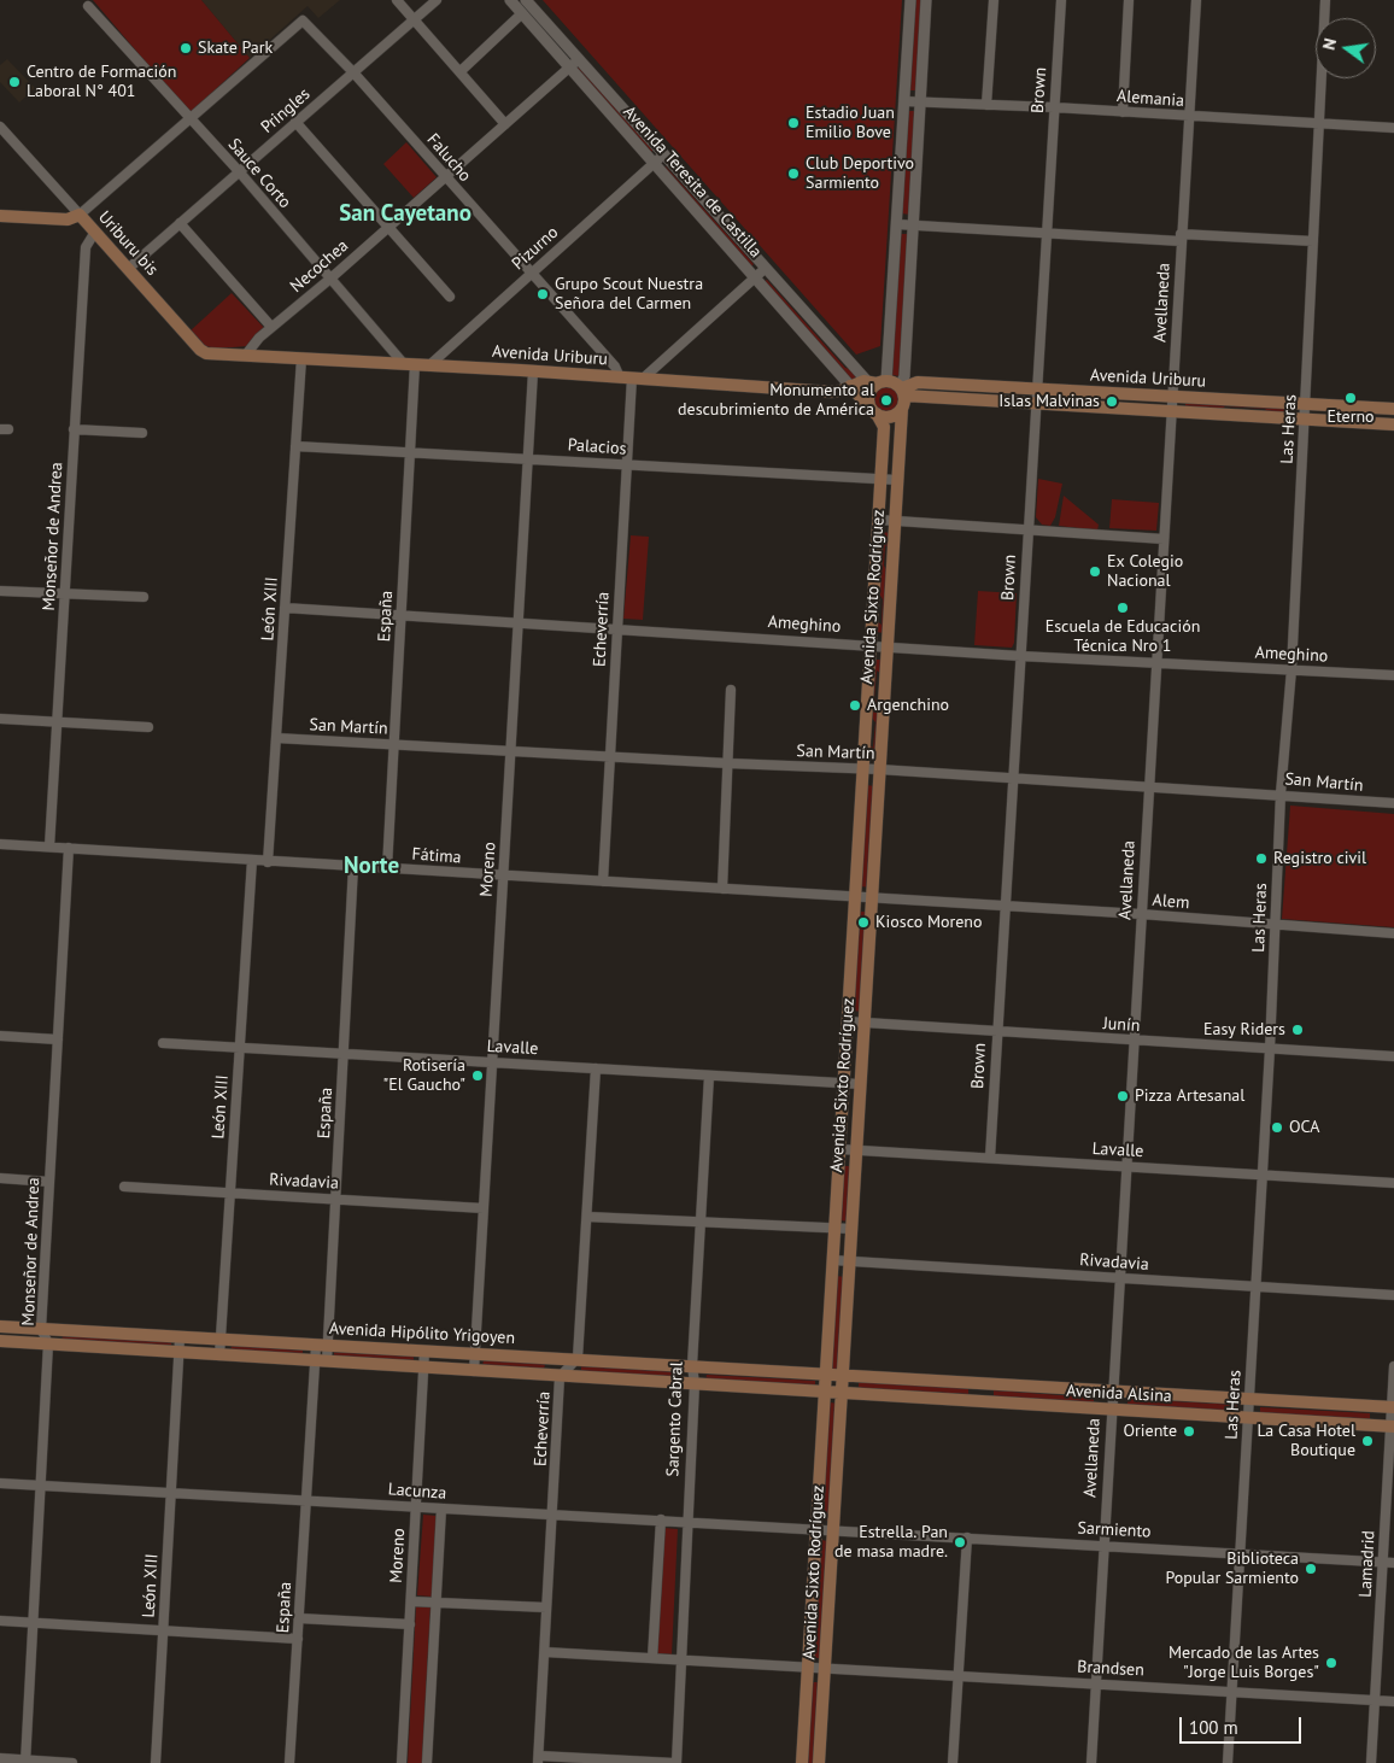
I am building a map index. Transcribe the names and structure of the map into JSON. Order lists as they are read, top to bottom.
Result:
{
  "streets": {
    "main road": [
      "Avenida Teresita de Castilla",
      "Uriburu bis",
      "Avenida Uriburu",
      "Avenida Sixto Rodríguez",
      "Avenida Hipólito Yrigoyen",
      "Avenida Alsina"
    ],
    "street": [
      "Brown",
      "Alemania",
      "Pringles",
      "Falucho",
      "Sauce Corto",
      "Pizurno",
      "Necochea",
      "Avellaneda",
      "Las Heras",
      "Palacios",
      "Monseñor de Andrea",
      "León XIII",
      "España",
      "Ameghino",
      "Echeverría",
      "San Martín",
      "Fátima",
      "Moreno",
      "Alem",
      "Junín",
      "Lavalle",
      "Rivadavia",
      "Sargento Cabral",
      "Lacunza",
      "Sarmiento",
      "Lamadrid",
      "Brandsen"
    ]
  },
  "crossings": [
    ["Brown", "Alemania"],
    ["Brown", "Avenida Uriburu"],
    ["Brown", "Ameghino"],
    ["Brown", "San Martín"],
    ["Brown", "Alem"],
    ["Brown", "Junín"],
    ["Brown", "Lavalle"],
    ["Alemania", "Avellaneda"],
    ["Alemania", "Las Heras"],
    ["Alemania", "Avenida Sixto Rodríguez"],
    ["Pringles", "Falucho"],
    ["Pringles", "Sauce Corto"],
    ["Pringles", "Uriburu bis"],
    ["Falucho", "Sauce Corto"],
    ["Falucho", "Pizurno"],
    ["Falucho", "Necochea"],
    ["Falucho", "Avenida Uriburu"],
    ["Falucho", "Echeverría"],
    ["Sauce Corto", "Necochea"],
    ["Sauce Corto", "Avenida Uriburu"],
    ["Sauce Corto", "España"],
    ["Avenida Teresita de Castilla", "Pizurno"],
    ["Avenida Teresita de Castilla", "Necochea"],
    ["Avenida Teresita de Castilla", "Avenida Uriburu"],
    ["Avenida Teresita de Castilla", "Avenida Sixto Rodríguez"],
    ["Uriburu bis", "Necochea"],
    ["Uriburu bis", "Avenida Uriburu"],
    ["Uriburu bis", "Monseñor de Andrea"],
    ["Pizurno", "Avenida Uriburu"],
    ["Necochea", "Avenida Uriburu"],
    ["Avellaneda", "Avenida Uriburu"],
    ["Avellaneda", "Ameghino"],
    ["Avellaneda", "San Martín"],
    ["Avellaneda", "Alem"],
    ["Avellaneda", "Junín"],
    ["Avellaneda", "Lavalle"],
    ["Avellaneda", "Rivadavia"],
    ["Avellaneda", "Avenida Alsina"],
    ["Avellaneda", "Sarmiento"],
    ["Avellaneda", "Brandsen"],
    ["Avenida Uriburu", "Las Heras"],
    ["Avenida Uriburu", "Avenida Sixto Rodríguez"],
    ["Avenida Uriburu", "León XIII"],
    ["Avenida Uriburu", "España"],
    ["Avenida Uriburu", "Echeverría"],
    ["Avenida Uriburu", "Moreno"],
    ["Las Heras", "Ameghino"],
    ["Las Heras", "San Martín"],
    ["Las Heras", "Alem"],
    ["Las Heras", "Junín"],
    ["Las Heras", "Lavalle"],
    ["Las Heras", "Rivadavia"],
    ["Las Heras", "Avenida Alsina"],
    ["Las Heras", "Sarmiento"],
    ["Las Heras", "Brandsen"],
    ["Palacios", "Avenida Sixto Rodríguez"],
    ["Palacios", "León XIII"],
    ["Palacios", "España"],
    ["Palacios", "Echeverría"],
    ["Palacios", "Moreno"],
    ["Monseñor de Andrea", "Fátima"],
    ["Monseñor de Andrea", "Avenida Hipólito Yrigoyen"],
    ["Monseñor de Andrea", "Lacunza"],
    ["Avenida Sixto Rodríguez", "Ameghino"],
    ["Avenida Sixto Rodríguez", "San Martín"],
    ["Avenida Sixto Rodríguez", "Fátima"],
    ["Avenida Sixto Rodríguez", "Alem"],
    ["Avenida Sixto Rodríguez", "Junín"],
    ["Avenida Sixto Rodríguez", "Lavalle"],
    ["Avenida Sixto Rodríguez", "Rivadavia"],
    ["Avenida Sixto Rodríguez", "Avenida Hipólito Yrigoyen"],
    ["Avenida Sixto Rodríguez", "Avenida Alsina"],
    ["Avenida Sixto Rodríguez", "Lacunza"],
    ["Avenida Sixto Rodríguez", "Sarmiento"],
    ["Avenida Sixto Rodríguez", "Brandsen"],
    ["León XIII", "Ameghino"],
    ["León XIII", "San Martín"],
    ["León XIII", "Fátima"],
    ["León XIII", "Lavalle"],
    ["León XIII", "Rivadavia"],
    ["León XIII", "Avenida Hipólito Yrigoyen"],
    ["León XIII", "Lacunza"],
    ["España", "Ameghino"],
    ["España", "San Martín"],
    ["España", "Fátima"],
    ["España", "Lavalle"],
    ["España", "Rivadavia"],
    ["España", "Avenida Hipólito Yrigoyen"],
    ["España", "Lacunza"],
    ["Ameghino", "Echeverría"],
    ["Ameghino", "Moreno"],
    ["Echeverría", "San Martín"],
    ["Echeverría", "Fátima"],
    ["Echeverría", "Avenida Hipólito Yrigoyen"],
    ["Echeverría", "Lacunza"],
    ["Echeverría", "Brandsen"],
    ["San Martín", "Moreno"],
    ["Fátima", "Moreno"],
    ["Fátima", "Alem"],
    ["Moreno", "Lavalle"],
    ["Moreno", "Rivadavia"],
    ["Moreno", "Avenida Hipólito Yrigoyen"],
    ["Moreno", "Lacunza"],
    ["Lavalle", "Sargento Cabral"],
    ["Avenida Hipólito Yrigoyen", "Avenida Alsina"],
    ["Avenida Hipólito Yrigoyen", "Sargento Cabral"],
    ["Avenida Alsina", "Lamadrid"],
    ["Sargento Cabral", "Lacunza"],
    ["Sargento Cabral", "Brandsen"],
    ["Lacunza", "Sarmiento"],
    ["Sarmiento", "Lamadrid"],
    ["Lamadrid", "Brandsen"]
  ],
  "districts": ["San Cayetano", "Norte"],
  "places": [
    "Skate Park",
    "Centro de Formación Laboral N° 401",
    "Estadio Juan Emilio Bove",
    "Club Deportivo Sarmiento",
    "Grupo Scout Nuestra Señora del Carmen",
    "Eterno",
    "Monumento al descubrimiento de América",
    "Islas Malvinas",
    "Ex Colegio Nacional",
    "Escuela de Educación Técnica Nro 1",
    "Argenchino",
    "Registro civil",
    "Kiosco Moreno",
    "Easy Riders",
    "Rotisería \"El Gaucho\"",
    "Pizza Artesanal",
    "OCA",
    "Oriente",
    "La Casa Hotel Boutique",
    "Estrella. Pan de masa madre.",
    "Biblioteca Popular Sarmiento",
    "Mercado de las Artes \"Jorge Luis Borges\""
  ],
  "scale_bar": "100 m",
  "north": "left"
}
